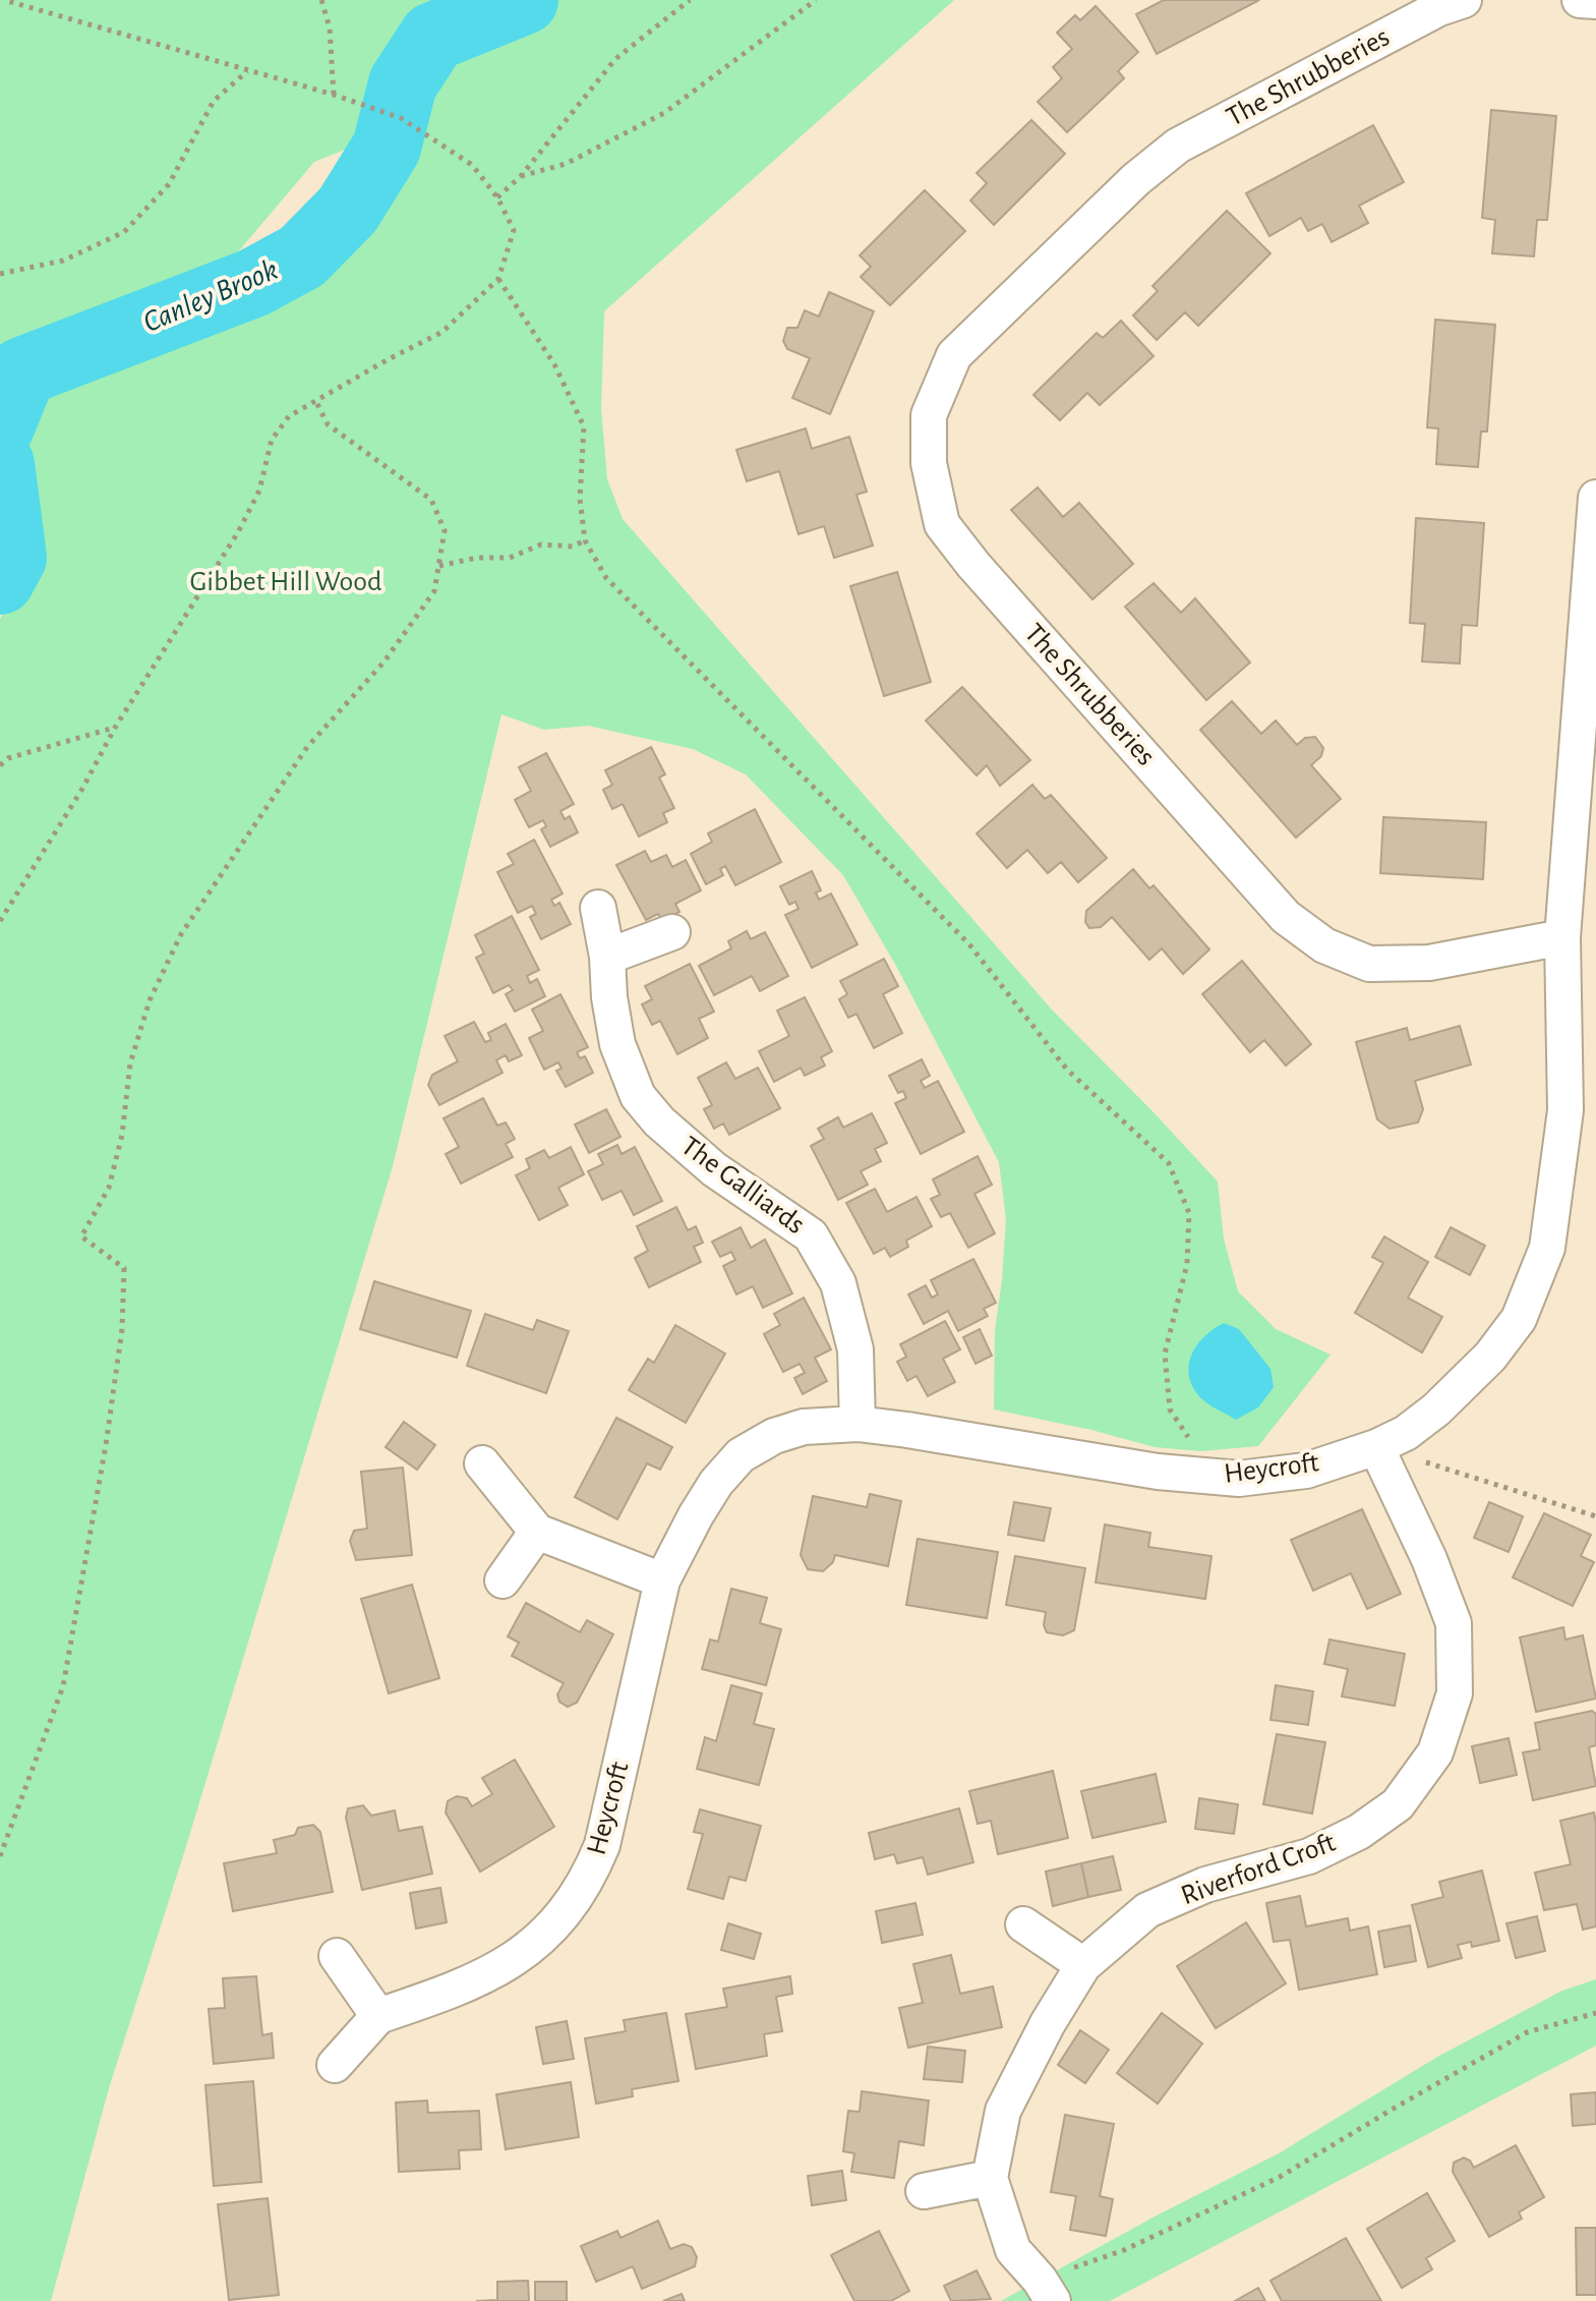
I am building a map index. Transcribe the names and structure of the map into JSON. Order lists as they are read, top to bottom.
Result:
{
  "streets": {
    "street": [
      "The Shrubberies",
      "The Galliards",
      "Heycroft",
      "Riverford Croft"
    ]
  },
  "crossings": [
    ["The Shrubberies", "Heycroft"],
    ["The Galliards", "Heycroft"],
    ["Heycroft", "Riverford Croft"]
  ],
  "water": ["Canley Brook"],
  "parks": ["Gibbet Hill Wood"]
}
